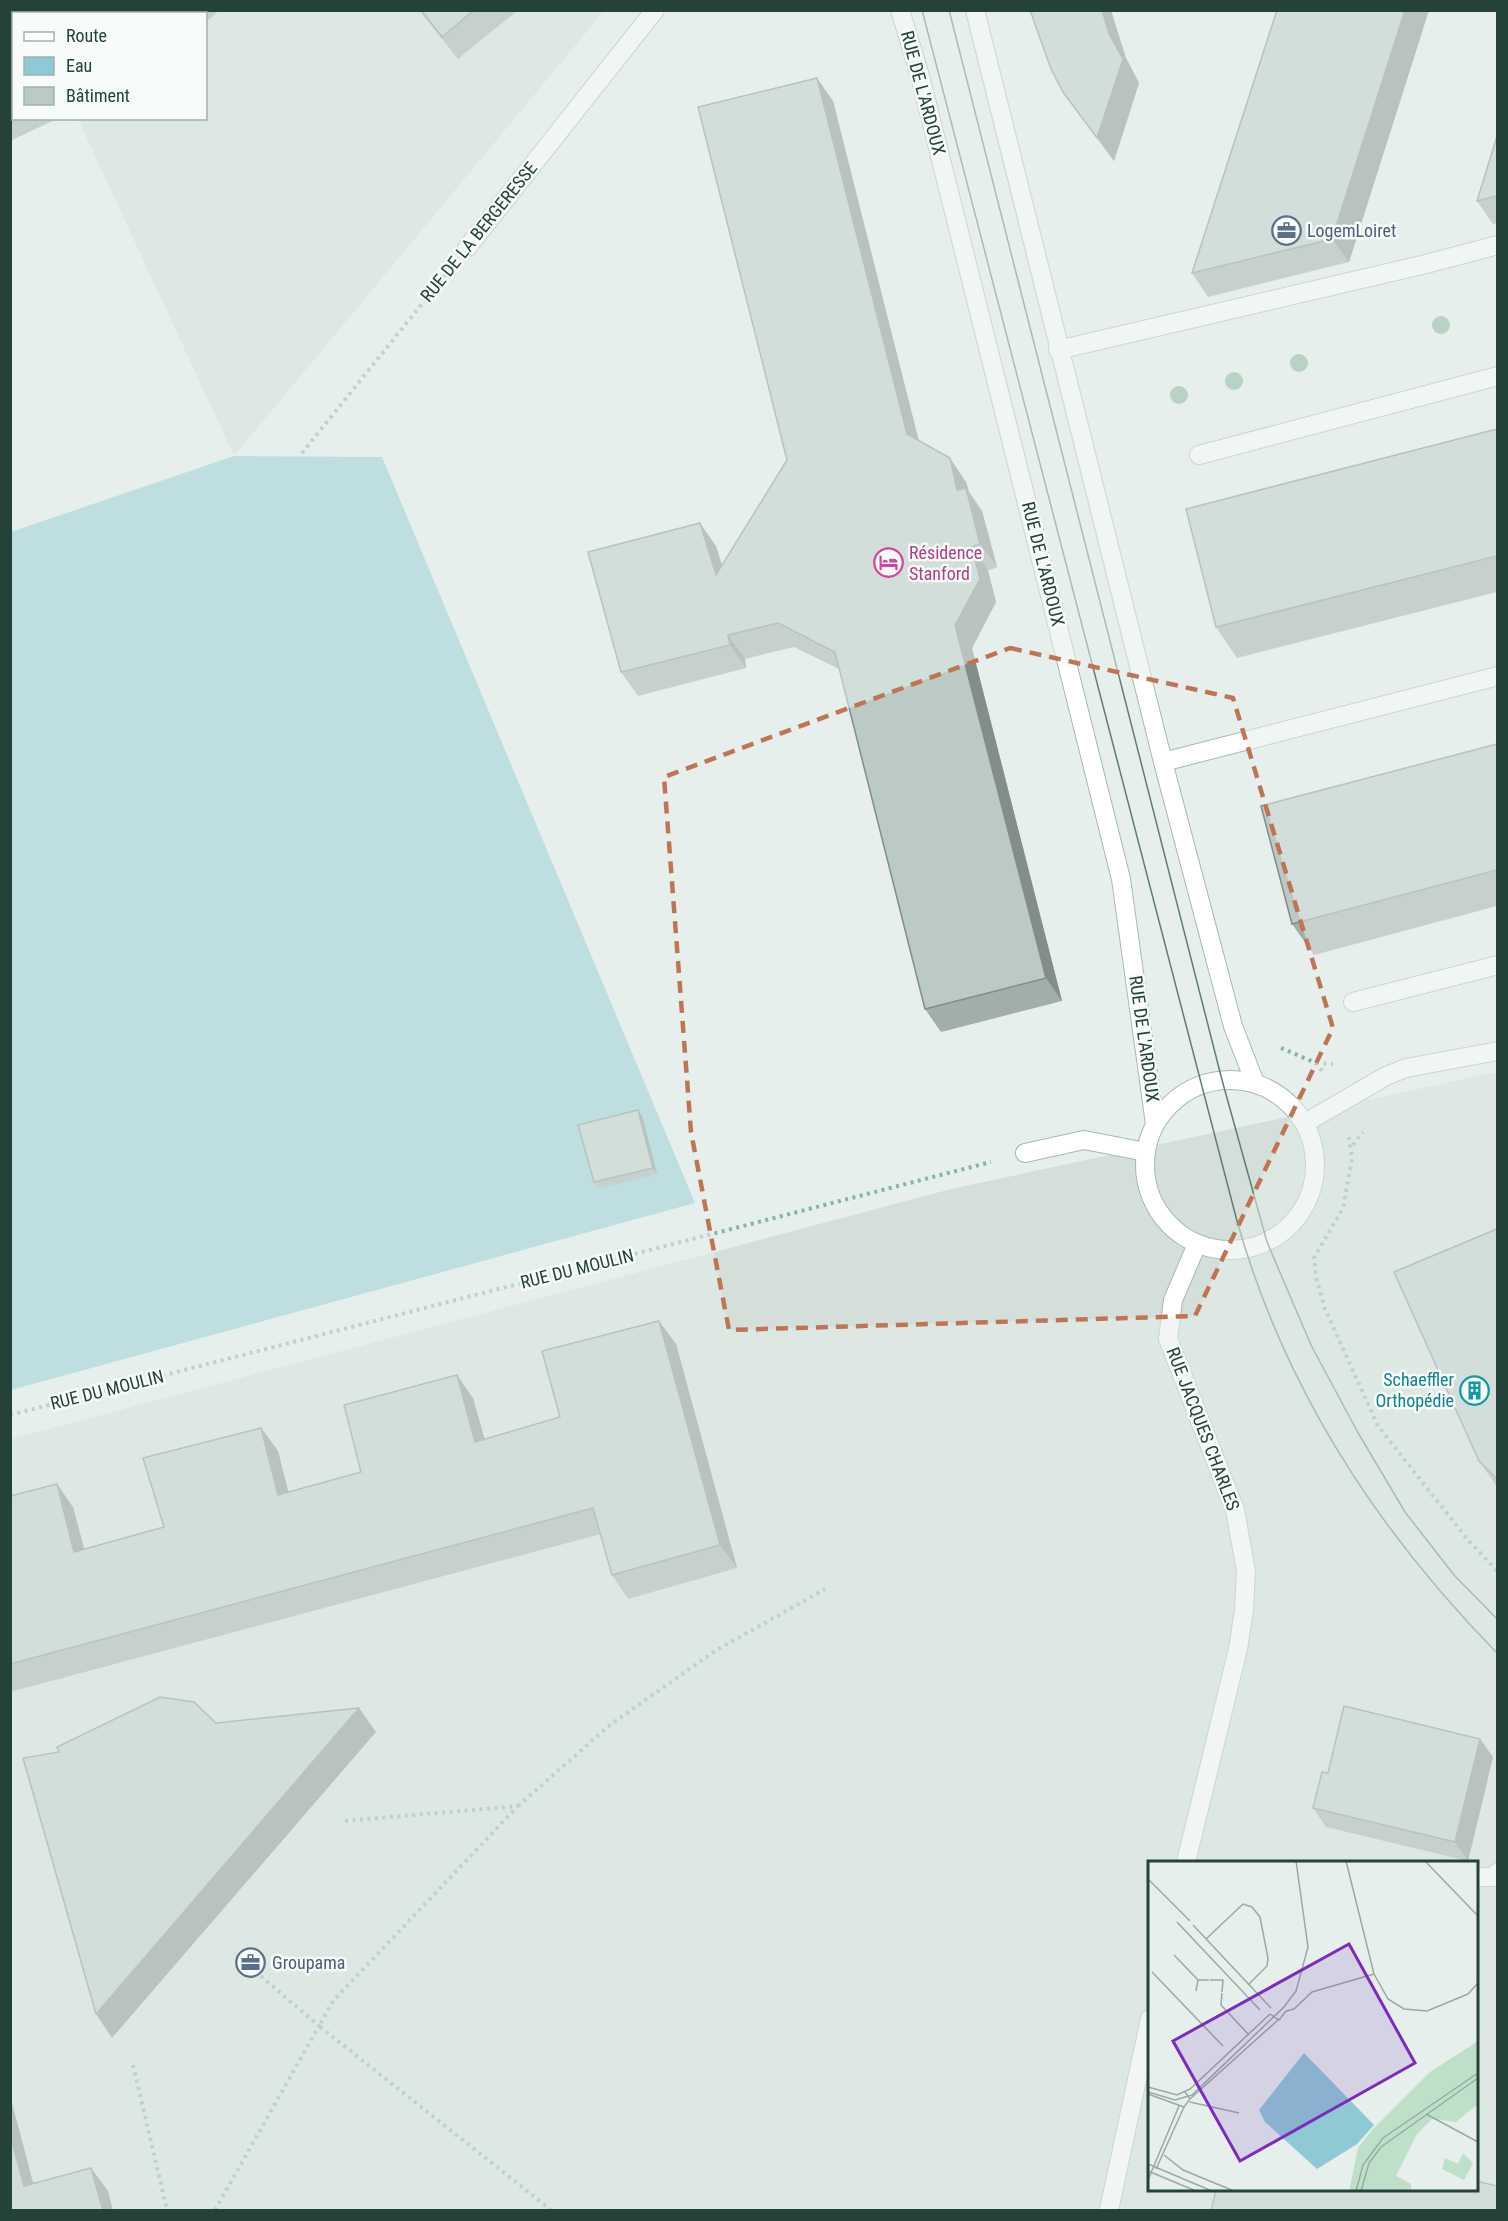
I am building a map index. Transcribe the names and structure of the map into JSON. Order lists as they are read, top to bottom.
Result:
{
  "streets": {
    "street": ["RUE DE L'ARDOUX", "RUE DE LA BERGERESSE", "RUE JACQUES CHARLES"],
    "path": ["RUE DU MOULIN"]
  },
  "crossings": [
    ["RUE DE L'ARDOUX", "RUE JACQUES CHARLES"]
  ],
  "places": {
    "office": ["LogemLoiret", "Groupama"],
    "hotel": ["Résidence Stanford"],
    "building": ["Schaeffler Orthopédie"]
  },
  "legend": ["Route", "Eau", "Bâtiment"]
}
